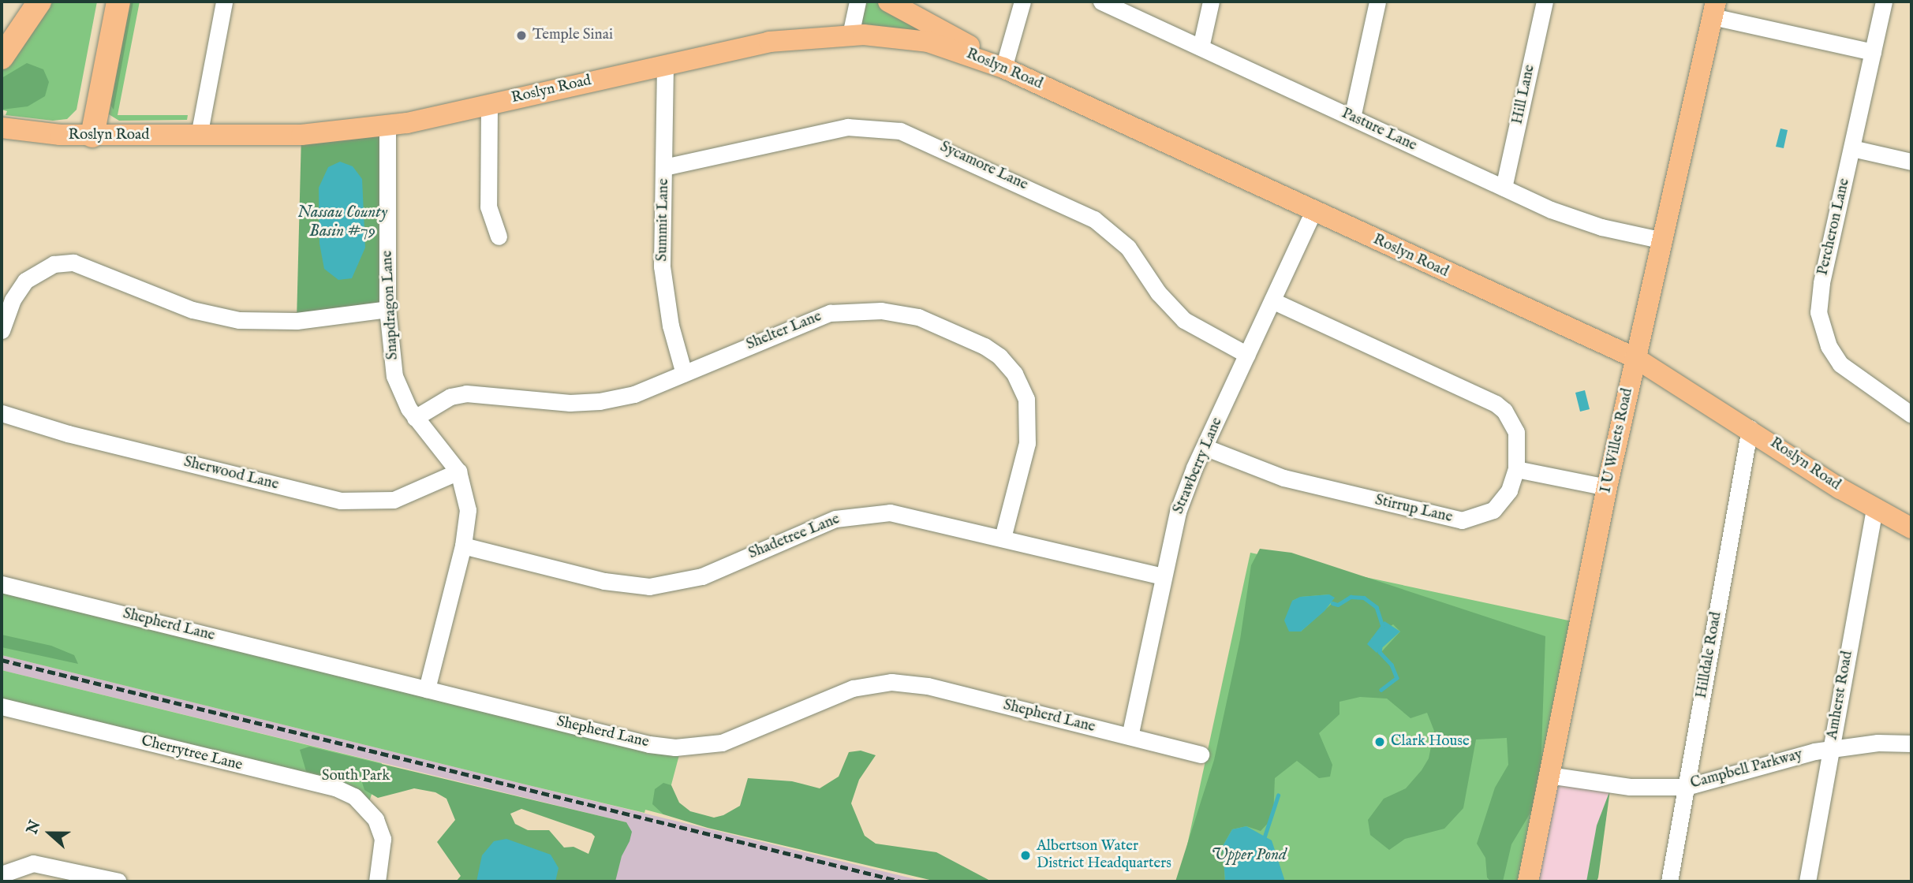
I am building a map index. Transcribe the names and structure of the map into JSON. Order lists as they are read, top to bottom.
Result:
{
  "streets": {
    "main road": ["Roslyn Road", "I U Willets Road"],
    "street": [
      "Hill Lane",
      "Pasture Lane",
      "Sycamore Lane",
      "Summit Lane",
      "Percheron Lane",
      "Snapdragon Lane",
      "Shelter Lane",
      "Strawberry Lane",
      "Sherwood Lane",
      "Stirrup Lane",
      "Shadetree Lane",
      "Shepherd Lane",
      "Hilldale Road",
      "Amherst Road",
      "Cherrytree Lane",
      "Campbell Parkway"
    ]
  },
  "crossings": [
    ["Roslyn Road", "Summit Lane"],
    ["Roslyn Road", "Snapdragon Lane"],
    ["Roslyn Road", "I U Willets Road"],
    ["Roslyn Road", "Strawberry Lane"],
    ["Roslyn Road", "Hilldale Road"],
    ["Roslyn Road", "Amherst Road"],
    ["Hill Lane", "Pasture Lane"],
    ["Pasture Lane", "I U Willets Road"],
    ["Sycamore Lane", "Summit Lane"],
    ["Sycamore Lane", "Strawberry Lane"],
    ["Summit Lane", "Shelter Lane"],
    ["Snapdragon Lane", "Shelter Lane"],
    ["Snapdragon Lane", "Sherwood Lane"],
    ["Snapdragon Lane", "Shadetree Lane"],
    ["Snapdragon Lane", "Shepherd Lane"],
    ["Shelter Lane", "Shadetree Lane"],
    ["I U Willets Road", "Campbell Parkway"],
    ["Strawberry Lane", "Stirrup Lane"],
    ["Strawberry Lane", "Shadetree Lane"],
    ["Strawberry Lane", "Shepherd Lane"],
    ["Hilldale Road", "Campbell Parkway"],
    ["Amherst Road", "Campbell Parkway"]
  ],
  "water": ["Nassau County Basin #79", "Upper Pond"],
  "parks": ["South Park"],
  "places": ["Temple Sinai", "Clark House", "Albertson Water District Headquarters"],
  "north": "left"
}
